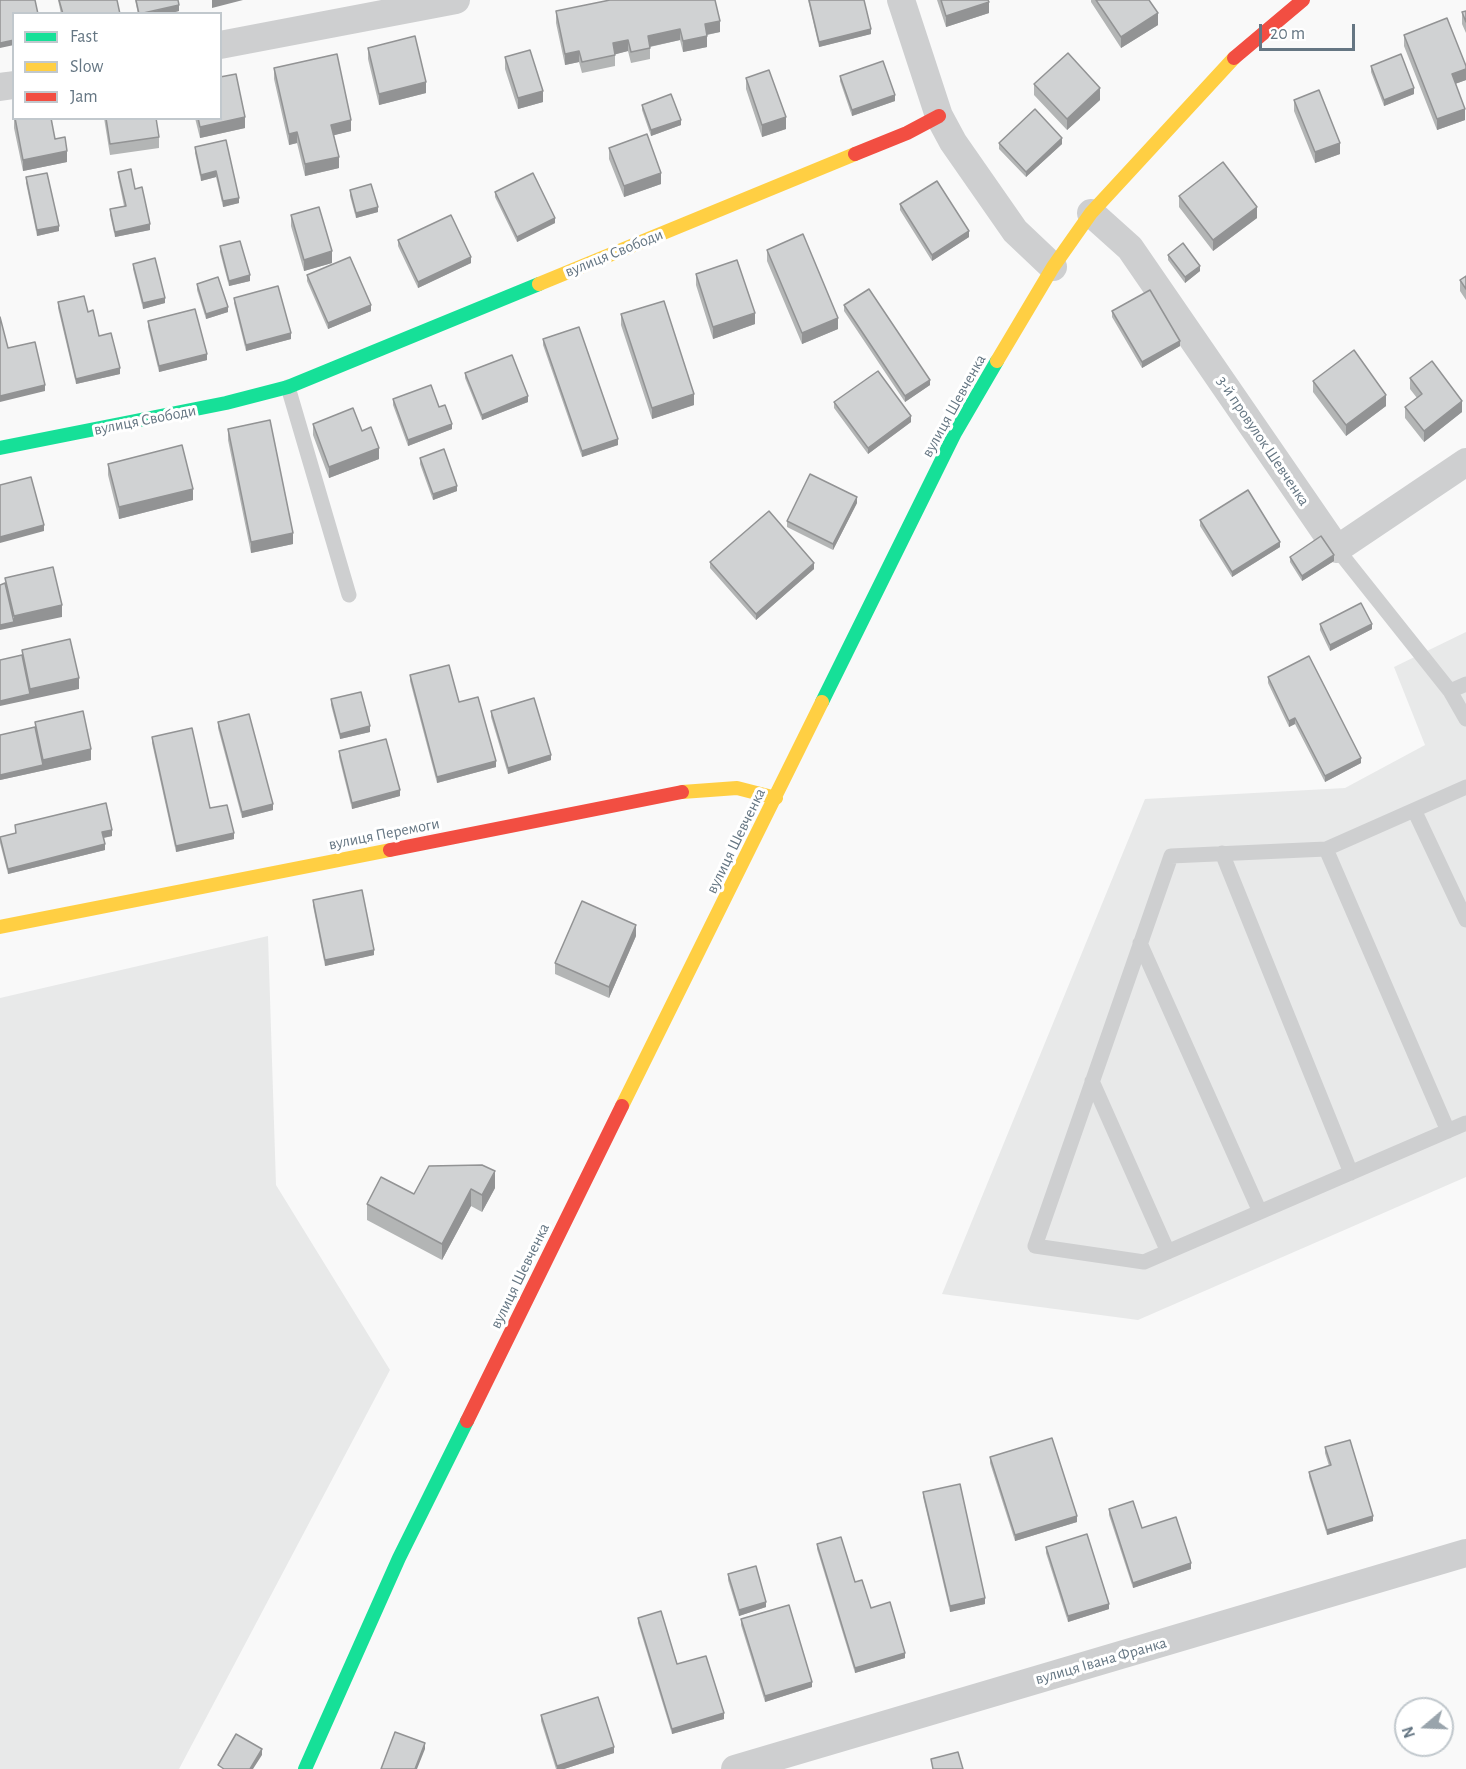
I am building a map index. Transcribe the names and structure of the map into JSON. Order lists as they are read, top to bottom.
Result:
{
  "streets": {
    "main road": ["вулиця Свободи", "вулиця Шевченка", "вулиця Перемоги"],
    "street": ["3-й провулок Шевченка", "вулиця Івана Франка"]
  },
  "crossings": [
    ["вулиця Шевченка", "3-й провулок Шевченка"],
    ["вулиця Шевченка", "вулиця Перемоги"]
  ],
  "legend": ["Fast", "Slow", "Jam"],
  "scale_bar": "20 m",
  "north": "left"
}
